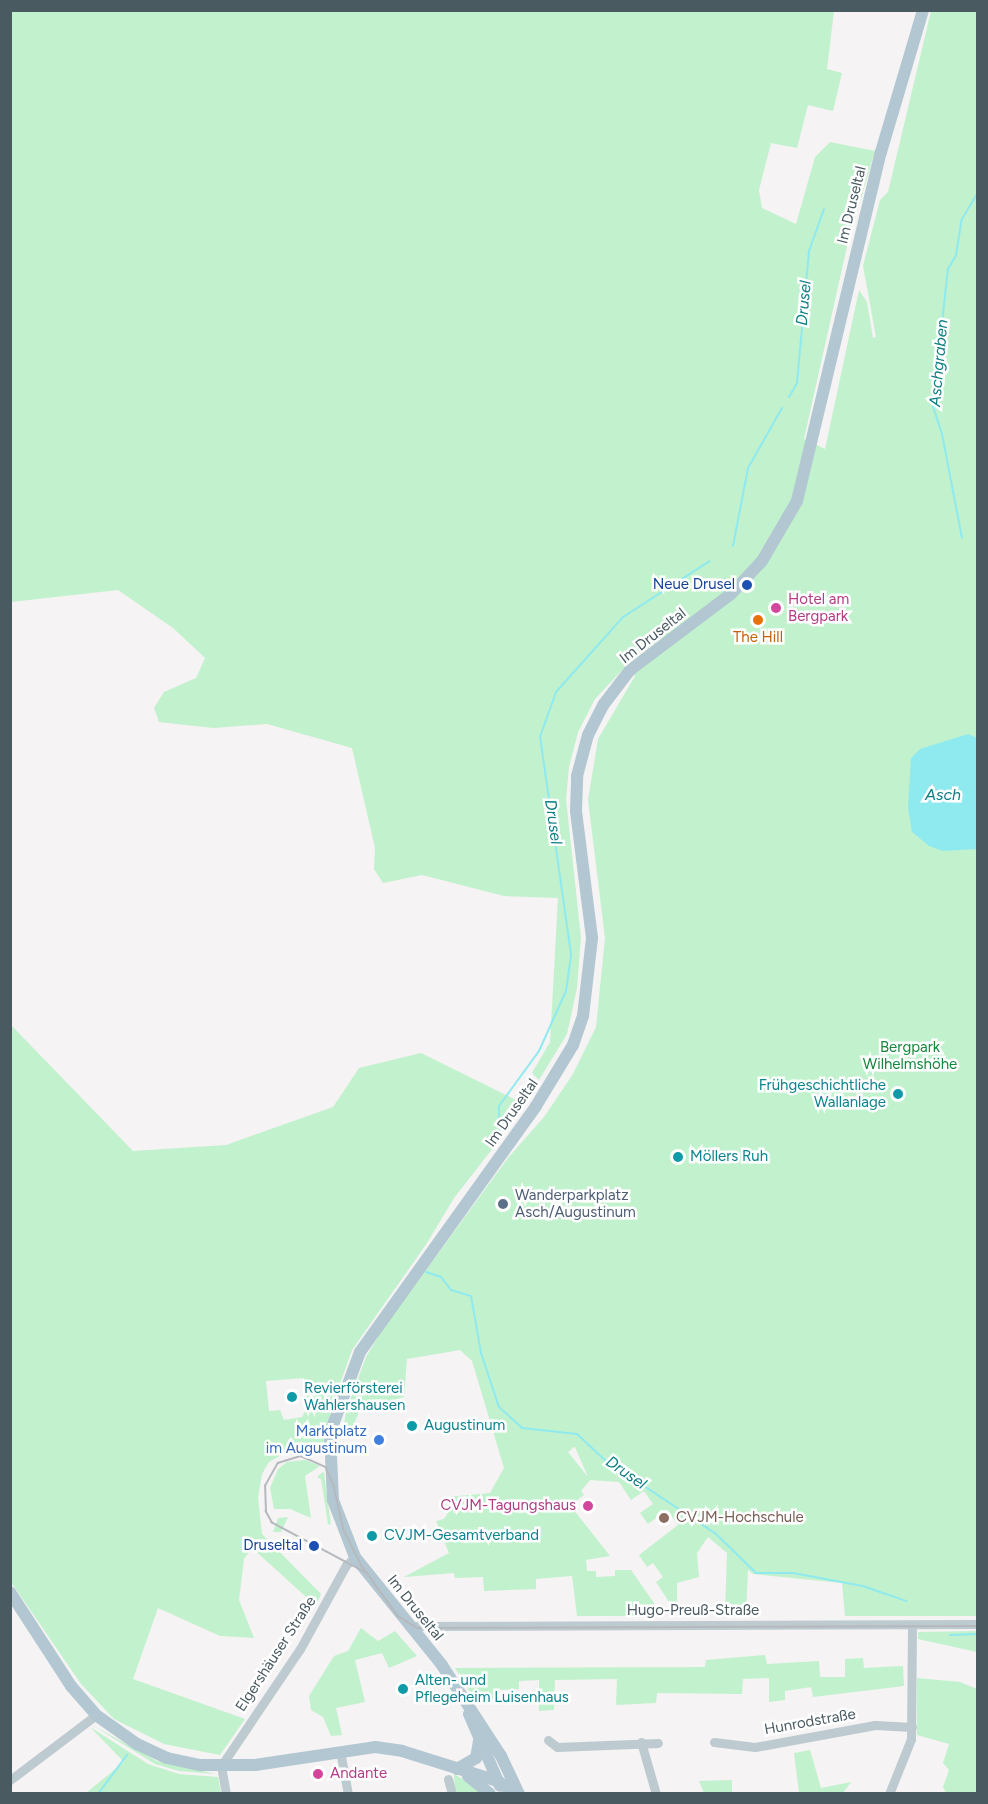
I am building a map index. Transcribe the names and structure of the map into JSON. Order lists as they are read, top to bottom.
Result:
{
  "streets": {
    "main road": ["Im Druseltal"],
    "street": ["Hugo-Preuß-Straße", "Elgershäuser Straße", "Hunrodstraße"]
  },
  "crossings": [
    ["Im Druseltal", "Hugo-Preuß-Straße"],
    ["Im Druseltal", "Elgershäuser Straße"]
  ],
  "water": ["Drusel", "Aschgraben", "Asch"],
  "parks": ["Bergpark Wilhelmshöhe"],
  "places": [
    "Neue Drusel",
    "Hotel am Bergpark",
    "The Hill",
    "Frühgeschichtliche Wallanlage",
    "Möllers Ruh",
    "Wanderparkplatz Asch/Augustinum",
    "Revierförsterei Wahlershausen",
    "Augustinum",
    "Marktplatz im Augustinum",
    "CVJM-Tagungshaus",
    "CVJM-Hochschule",
    "CVJM-Gesamtverband",
    "Druseltal",
    "Alten- und Pflegeheim Luisenhaus",
    "Andante"
  ]
}
